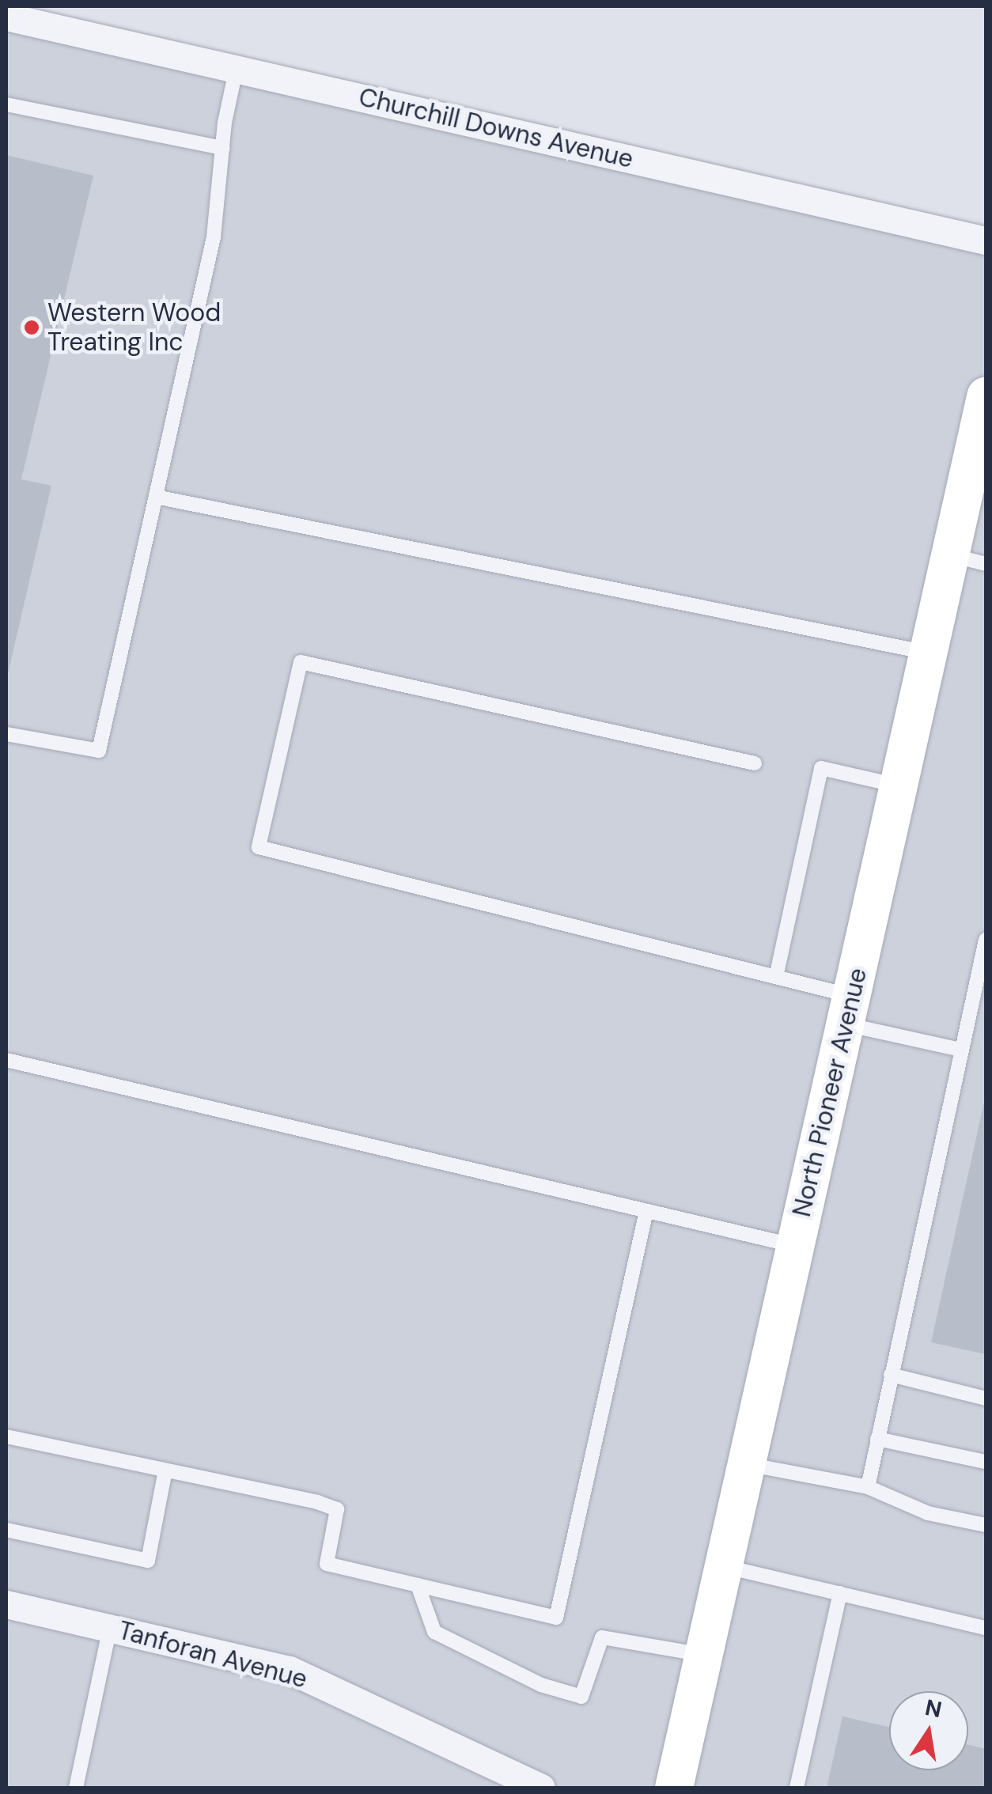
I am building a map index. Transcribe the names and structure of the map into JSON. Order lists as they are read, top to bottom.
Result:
{
  "streets": {
    "street": ["Churchill Downs Avenue", "North Pioneer Avenue", "Tanforan Avenue"]
  },
  "places": ["Western Wood Treating Inc"],
  "north": "top"
}
